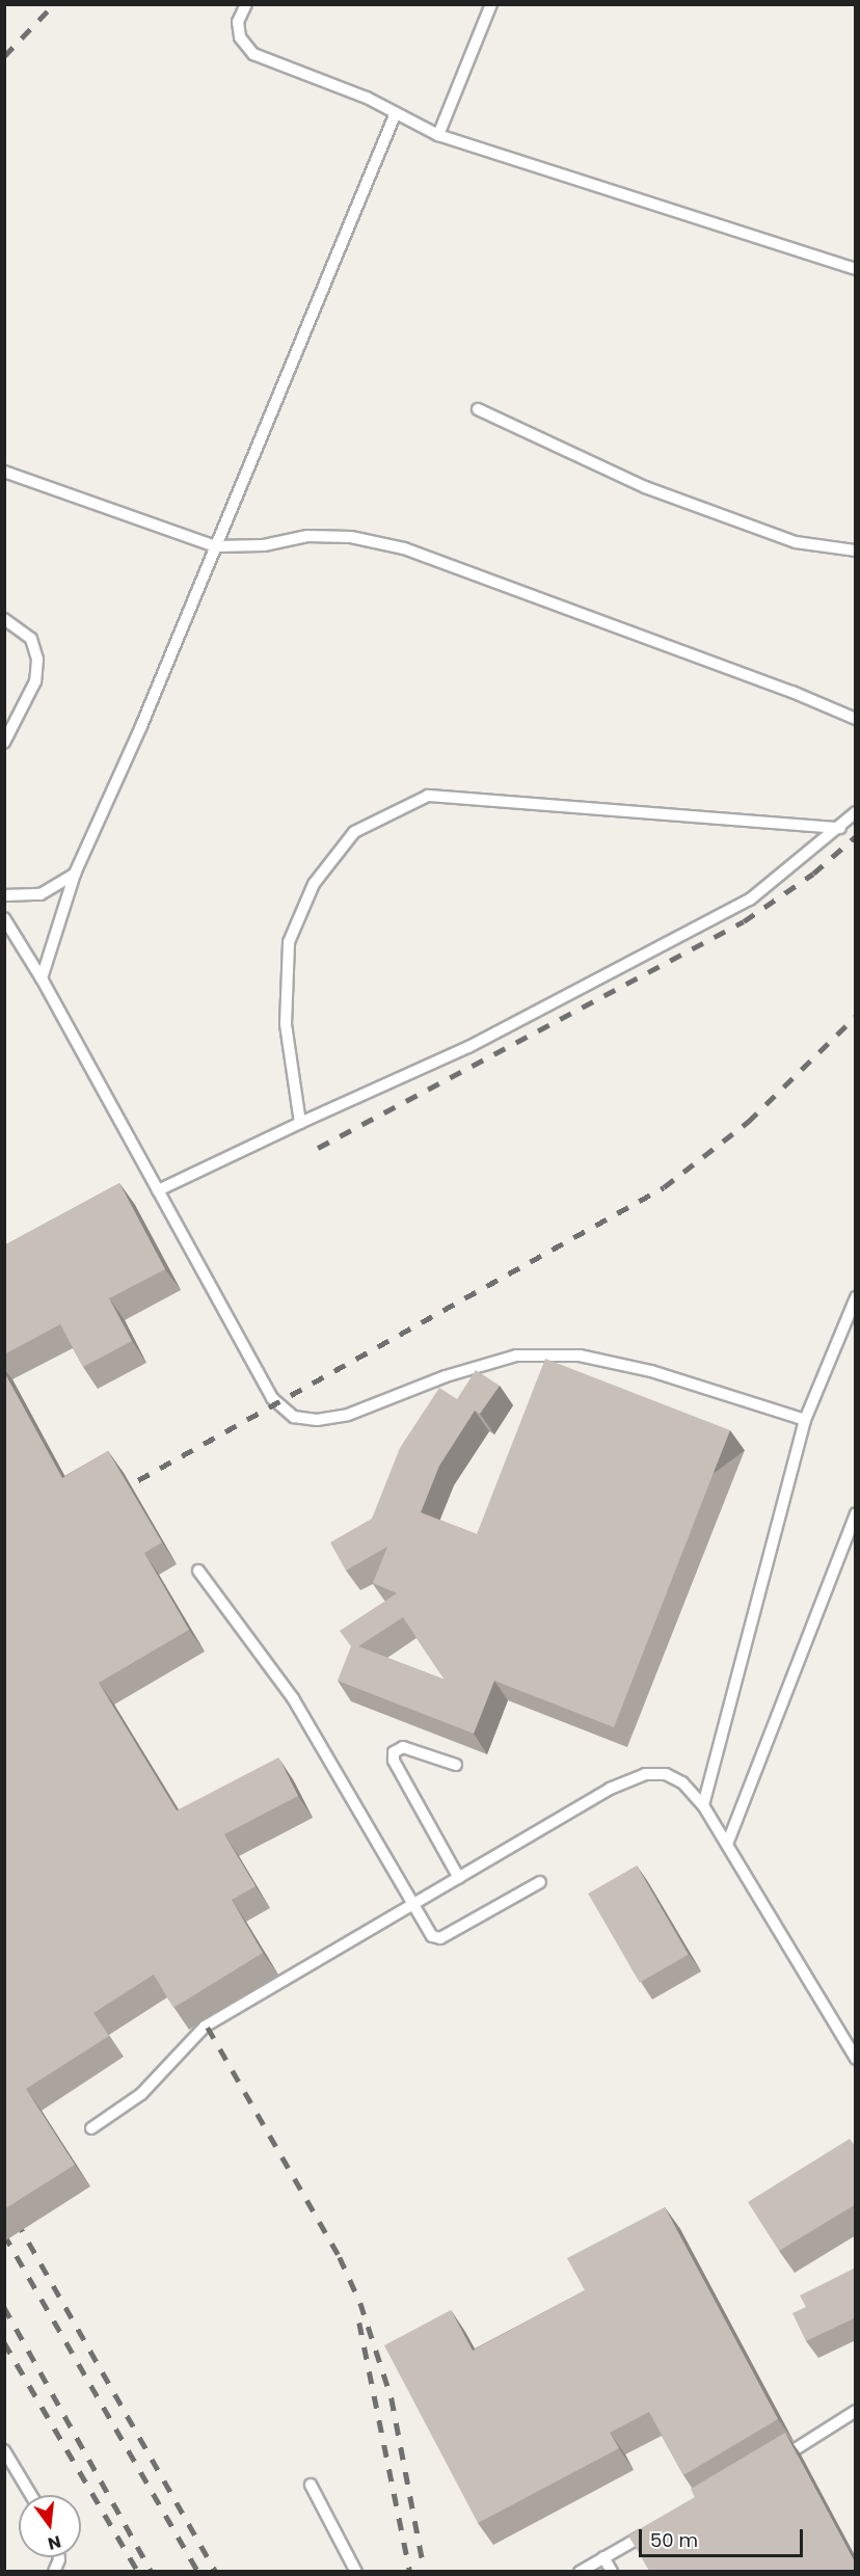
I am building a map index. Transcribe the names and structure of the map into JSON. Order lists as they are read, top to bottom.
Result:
{
  "scale_bar": "50 m",
  "north": "bottom"
}
